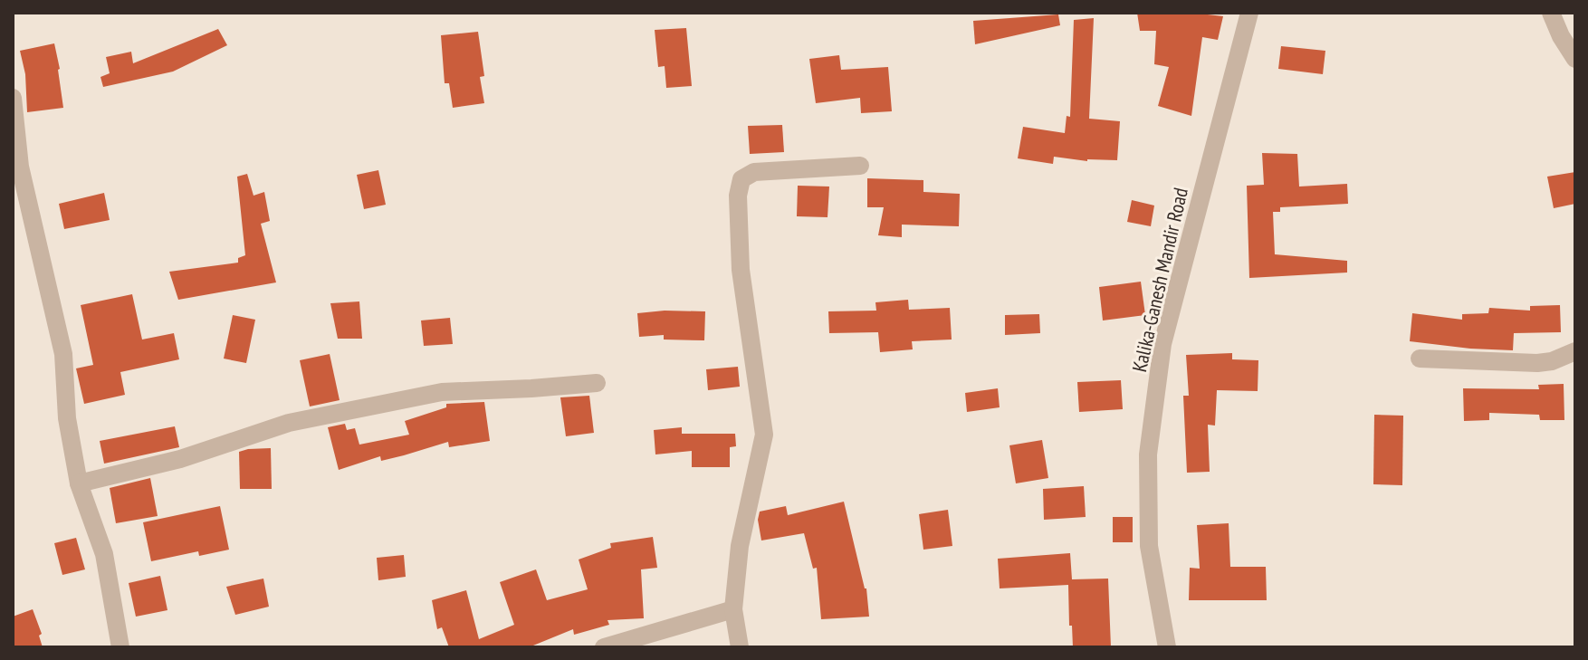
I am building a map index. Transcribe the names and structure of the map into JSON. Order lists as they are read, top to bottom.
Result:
{
  "streets": {
    "street": ["Kalika-Ganesh Mandir Road"]
  }
}
